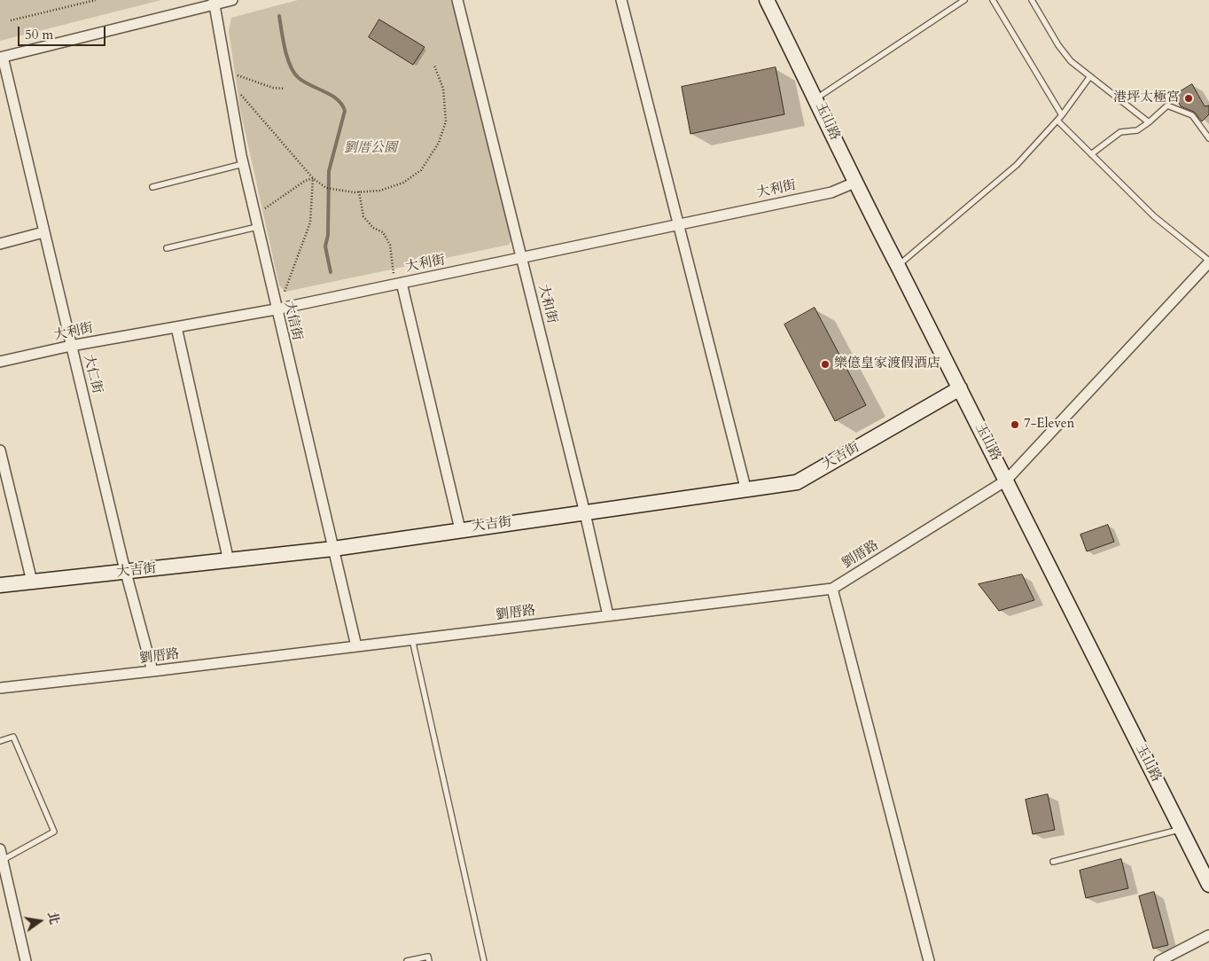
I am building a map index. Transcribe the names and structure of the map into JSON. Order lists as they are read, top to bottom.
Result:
{
  "streets": {
    "street": [
      "玉山路",
      "大利街",
      "大和街",
      "大信街",
      "大仁街",
      "大吉街",
      "劉厝路"
    ]
  },
  "crossings": [
    ["玉山路", "大利街"],
    ["玉山路", "大吉街"],
    ["玉山路", "劉厝路"],
    ["大利街", "大和街"],
    ["大利街", "大信街"],
    ["大利街", "大仁街"],
    ["大和街", "大吉街"],
    ["大和街", "劉厝路"],
    ["大信街", "大吉街"],
    ["大信街", "劉厝路"],
    ["大仁街", "大吉街"],
    ["大仁街", "劉厝路"]
  ],
  "parks": ["劉厝公園"],
  "places": ["港坪太極宮", "樂億皇家渡假酒店", "7-Eleven"],
  "scale_bar": "50 m",
  "north": "right"
}
